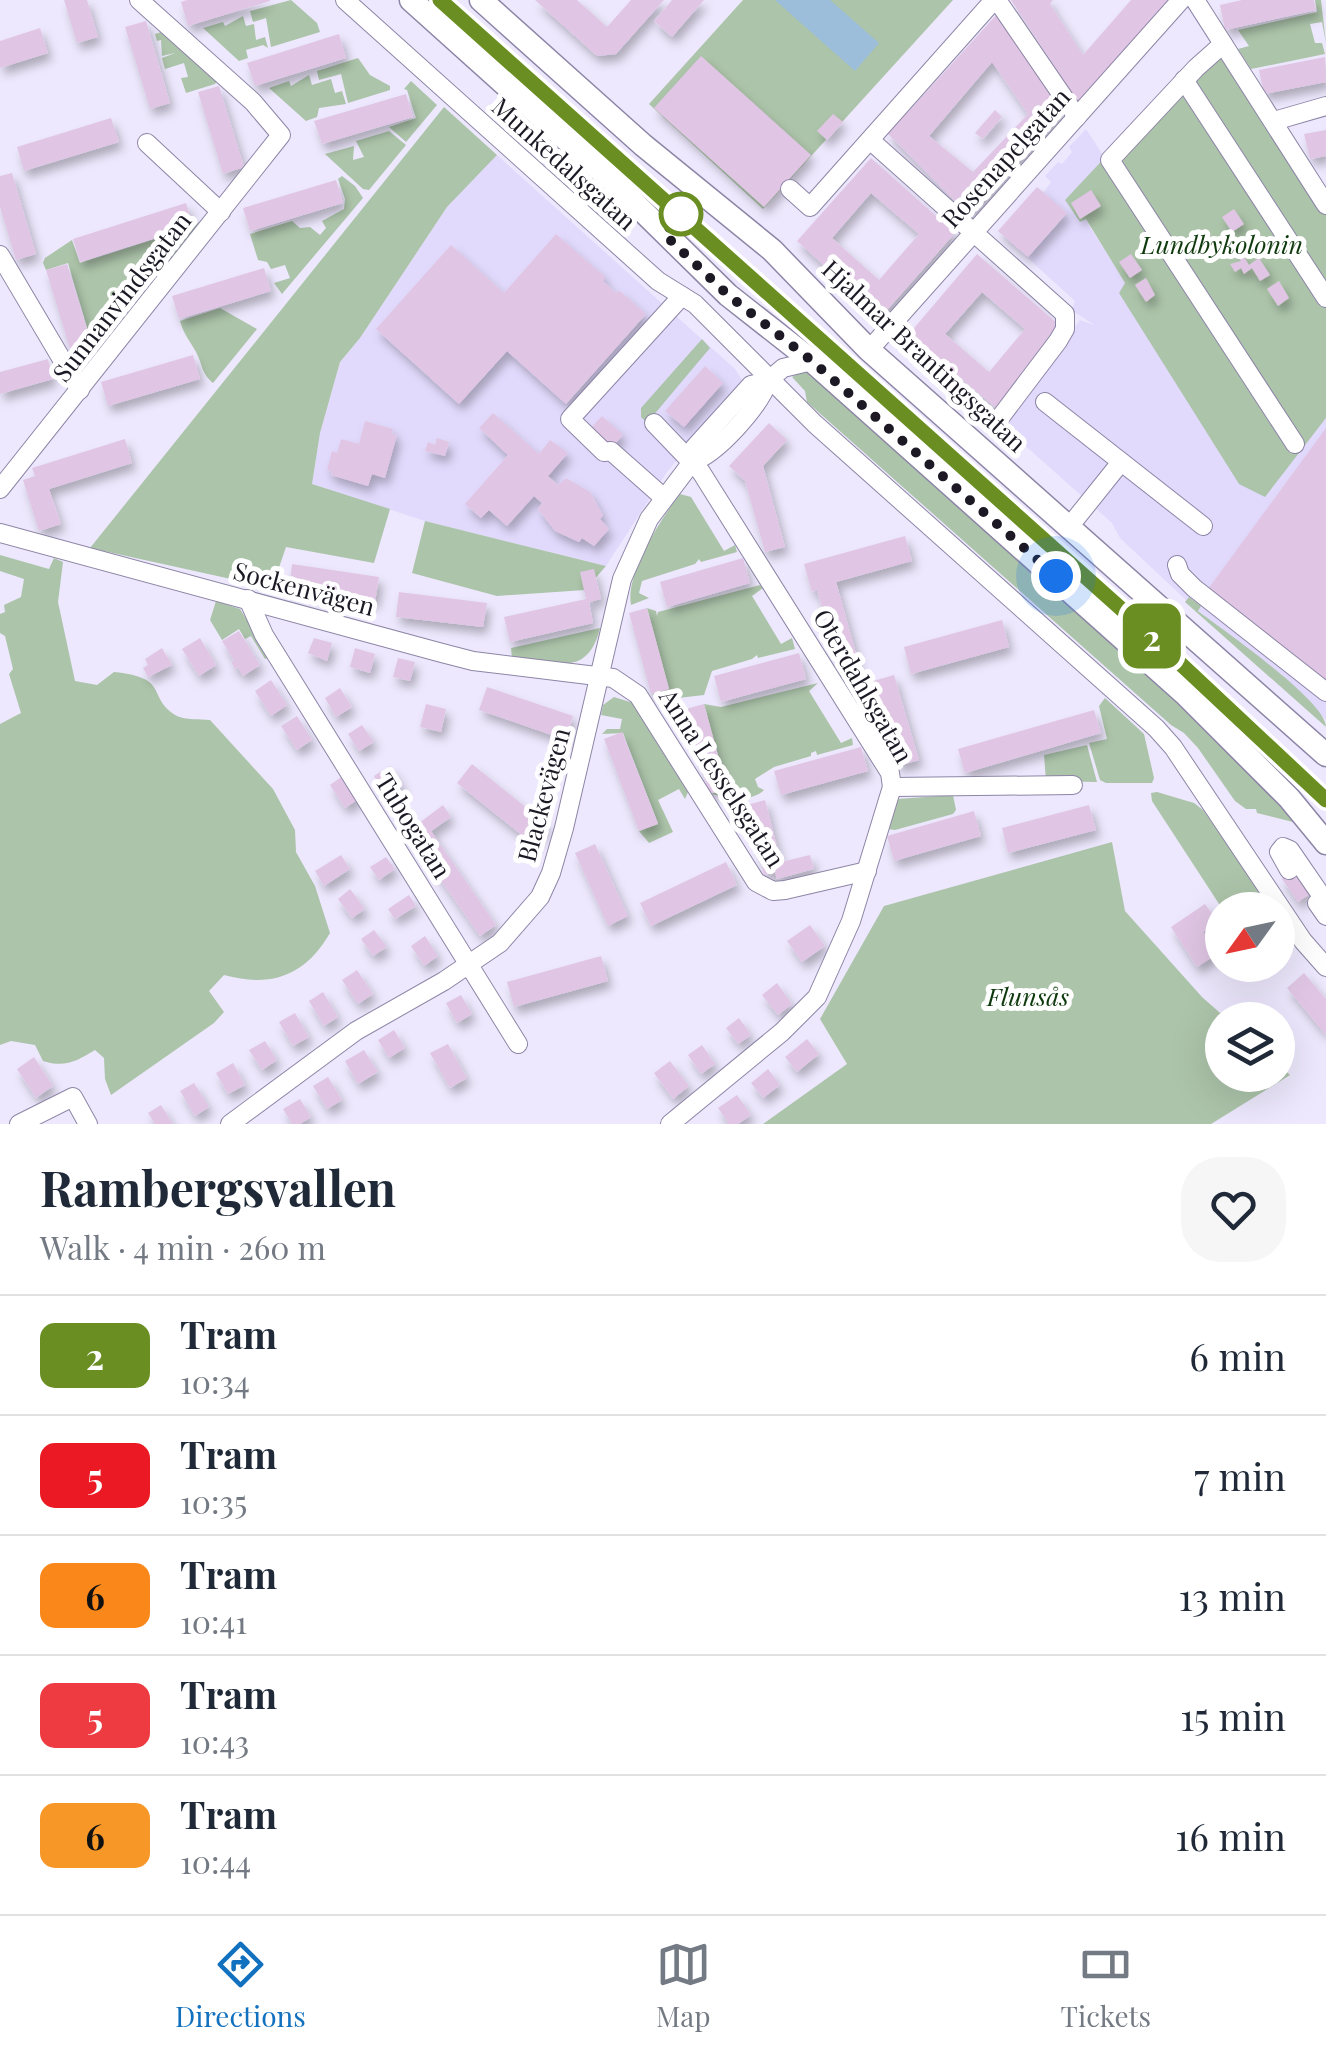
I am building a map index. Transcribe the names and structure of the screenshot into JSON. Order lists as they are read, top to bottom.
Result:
{
  "streets": {
    "main road": ["Hjalmar Brantingsgatan"],
    "street": [
      "Rosenapelgatan",
      "Munkedalsgatan",
      "Sunnanvindsgatan",
      "Sockenvägen",
      "Oterdahlsgatan",
      "Anna Lesselsgatan",
      "Blackevägen",
      "Tubogatan"
    ]
  },
  "crossings": [
    ["Rosenapelgatan", "Hjalmar Brantingsgatan"],
    ["Munkedalsgatan", "Blackevägen"],
    ["Sockenvägen", "Anna Lesselsgatan"],
    ["Sockenvägen", "Blackevägen"],
    ["Sockenvägen", "Tubogatan"],
    ["Oterdahlsgatan", "Anna Lesselsgatan"],
    ["Oterdahlsgatan", "Blackevägen"],
    ["Anna Lesselsgatan", "Blackevägen"],
    ["Blackevägen", "Tubogatan"]
  ],
  "parks": ["Lundbykolonin", "Flunsås"],
  "lines": ["tram line 2"],
  "north": "bottom left",
  "page": {
    "on_map": "2",
    "heading": ["Rambergsvallen", "Walk · 4 min · 260 m"],
    "list": [
      {
        "mark": "2",
        "name": "Tram",
        "note": "10:34",
        "value": "6 min"
      },
      {
        "mark": "5",
        "name": "Tram",
        "note": "10:35",
        "value": "7 min"
      },
      {
        "mark": "6",
        "name": "Tram",
        "note": "10:41",
        "value": "13 min"
      },
      {
        "mark": "5",
        "name": "Tram",
        "note": "10:43",
        "value": "15 min"
      },
      {
        "mark": "6",
        "name": "Tram",
        "note": "10:44",
        "value": "16 min"
      }
    ],
    "tabs": ["Directions", "Map", "Tickets"]
  }
}
